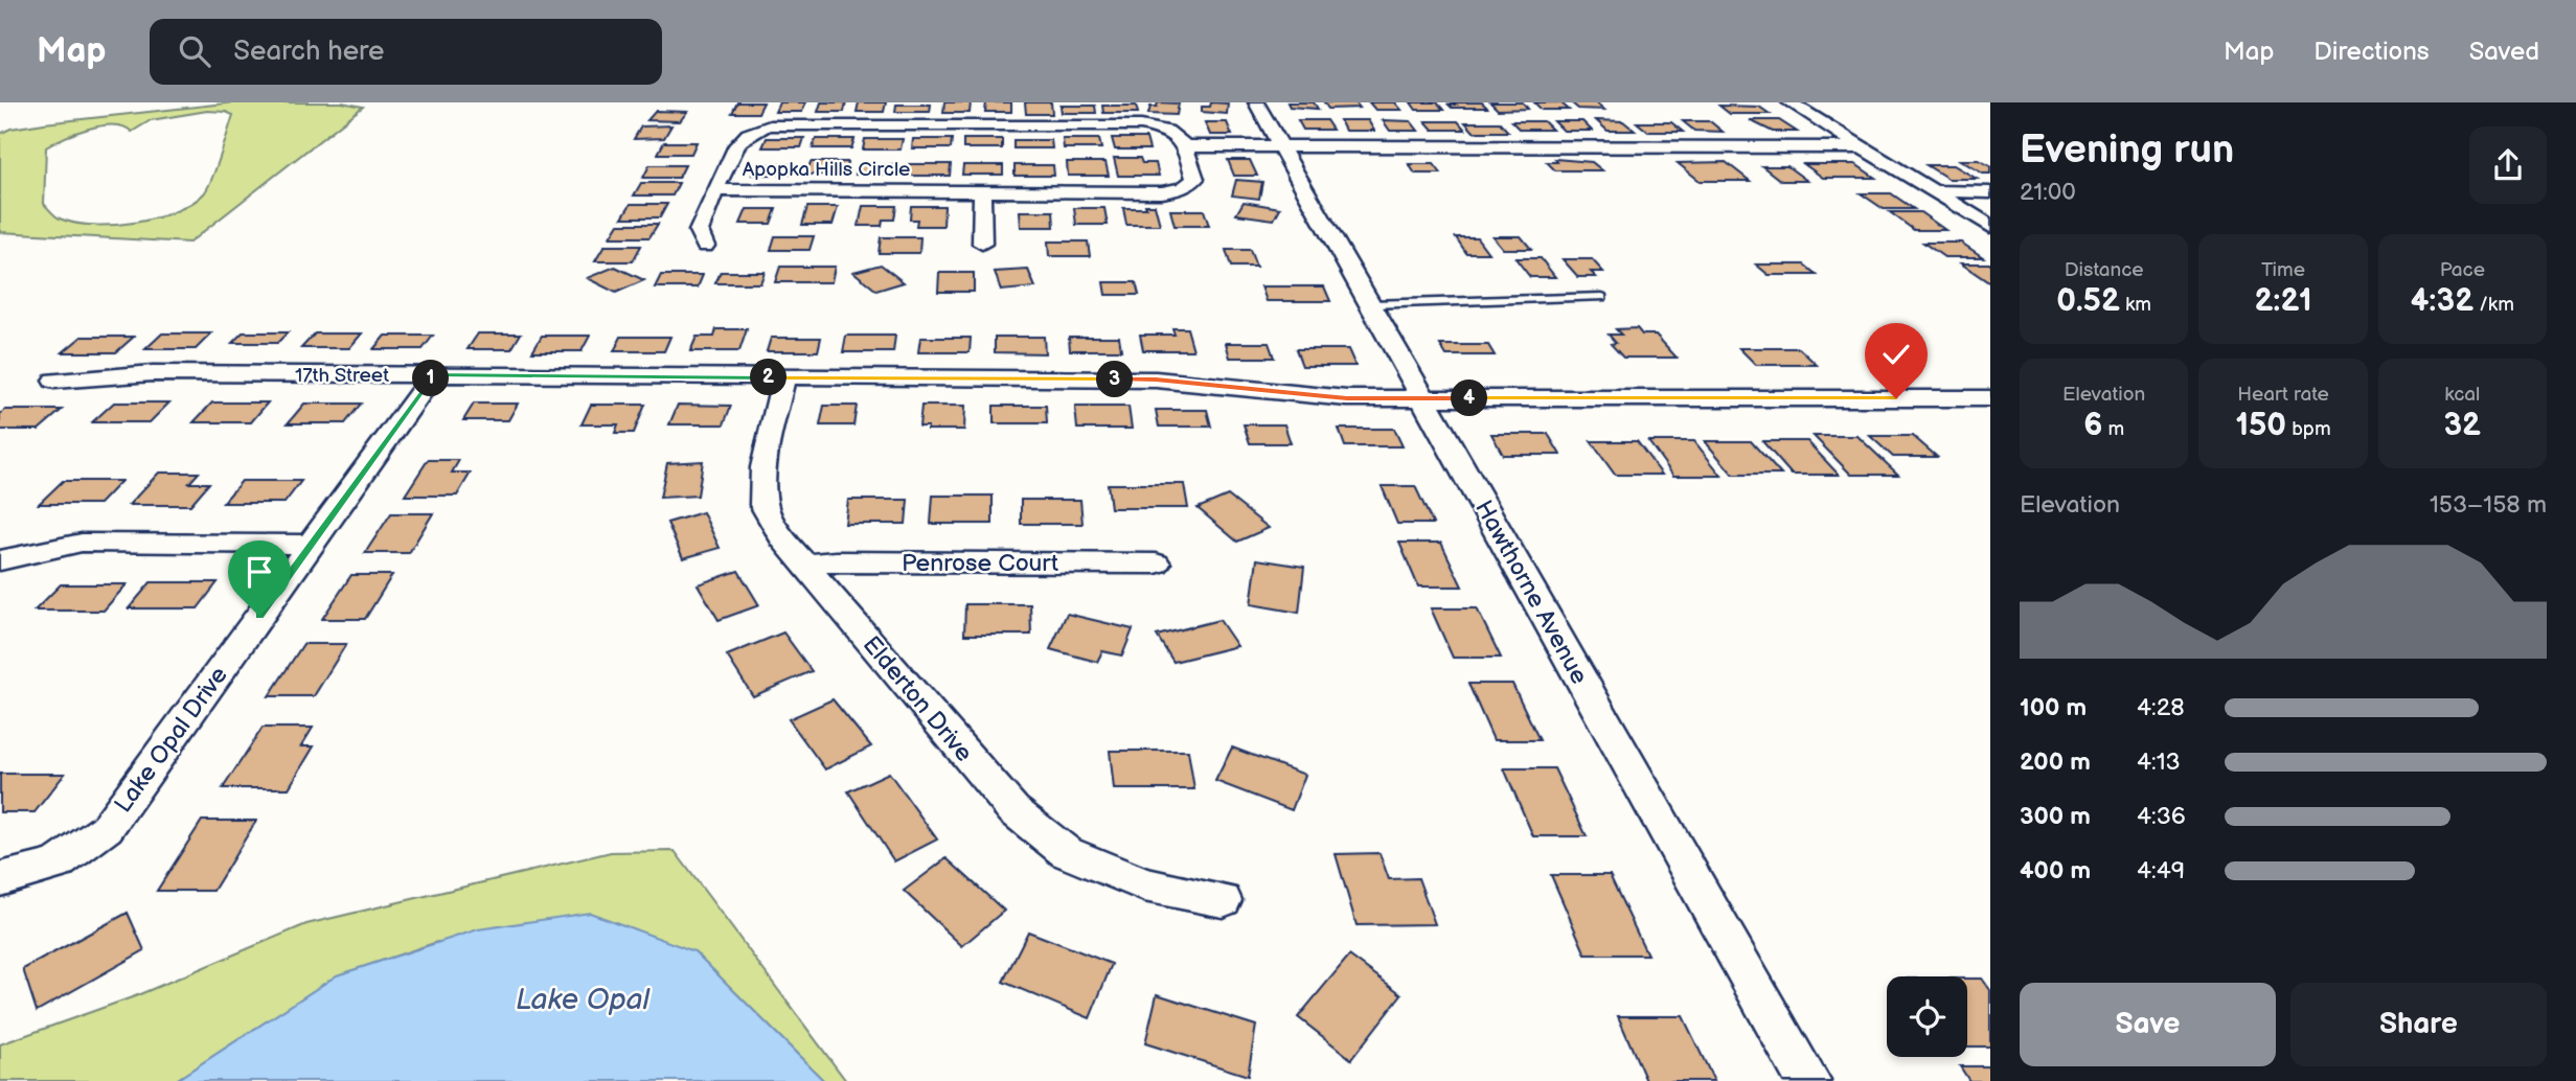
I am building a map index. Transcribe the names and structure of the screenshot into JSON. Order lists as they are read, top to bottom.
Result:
{
  "streets": {
    "street": [
      "Apopka Hills Circle",
      "17th Street",
      "Penrose Court",
      "Hawthorne Avenue",
      "Elderton Drive",
      "Lake Opal Drive"
    ]
  },
  "crossings": [
    ["17th Street", "Hawthorne Avenue"],
    ["17th Street", "Elderton Drive"],
    ["17th Street", "Lake Opal Drive"],
    ["Penrose Court", "Elderton Drive"]
  ],
  "water": ["Lake Opal"],
  "page": {
    "header": "Map",
    "search": "Search here",
    "nav": ["Map", "Directions", "Saved"],
    "heading": ["Evening run", "21:00"],
    "stats": [
      ["Distance", "0.52 km"],
      ["Time", "2:21"],
      ["Pace", "4:32 /km"],
      ["Elevation", "6 m"],
      ["Heart rate", "150 bpm"],
      ["kcal", "32"]
    ],
    "pins": [
      "2",
      "1",
      "3",
      "4"
    ],
    "chart": ["Elevation", "153–158 m"],
    "list": [
      {
        "name": "100 m",
        "note": "4:28"
      },
      {
        "name": "200 m",
        "note": "4:13"
      },
      {
        "name": "300 m",
        "note": "4:36"
      },
      {
        "name": "400 m",
        "note": "4:49"
      }
    ],
    "buttons": ["Save", "Share"]
  }
}
